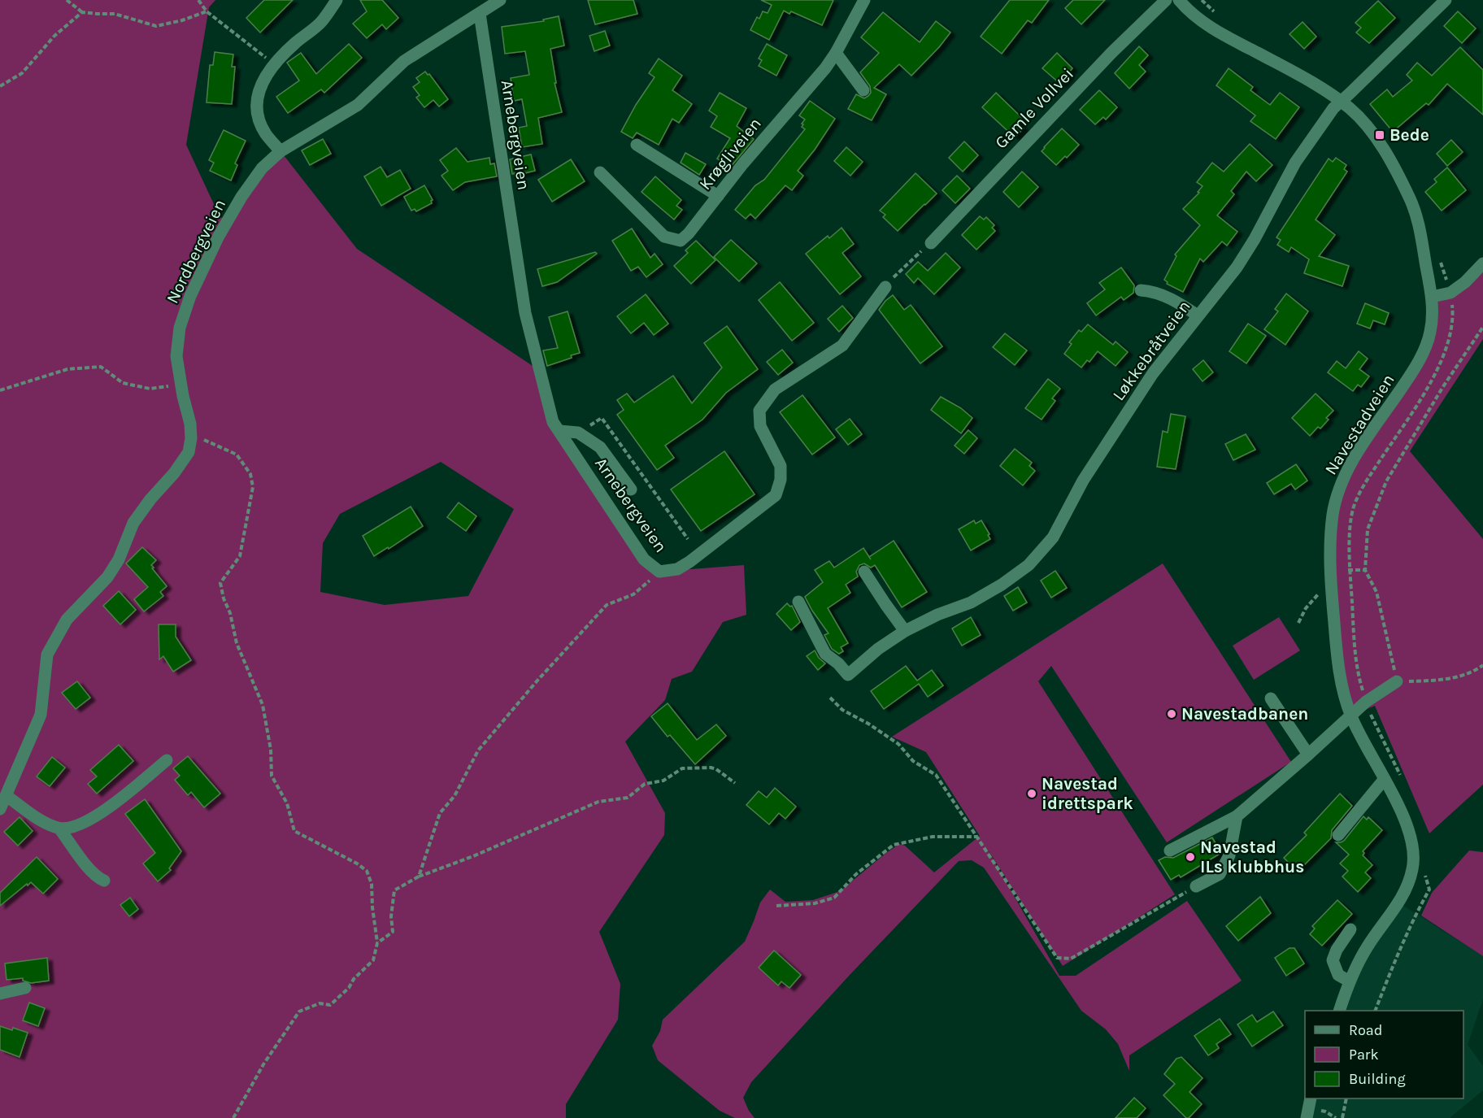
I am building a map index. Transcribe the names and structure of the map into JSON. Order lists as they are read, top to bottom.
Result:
{
  "streets": {
    "street": [
      "Gamle Vollvei",
      "Arnebergveien",
      "Krøgliveien",
      "Nordbergveien",
      "Løkkebråtveien",
      "Navestadveien"
    ]
  },
  "crossings": [
    ["Arnebergveien", "Nordbergveien"],
    ["Løkkebråtveien", "Navestadveien"]
  ],
  "places": {
    "transit": ["Bede"],
    "other": ["Navestadbanen", "Navestad idrettspark", "Navestad ILs klubbhus"]
  },
  "legend": ["Road", "Park", "Building"]
}
